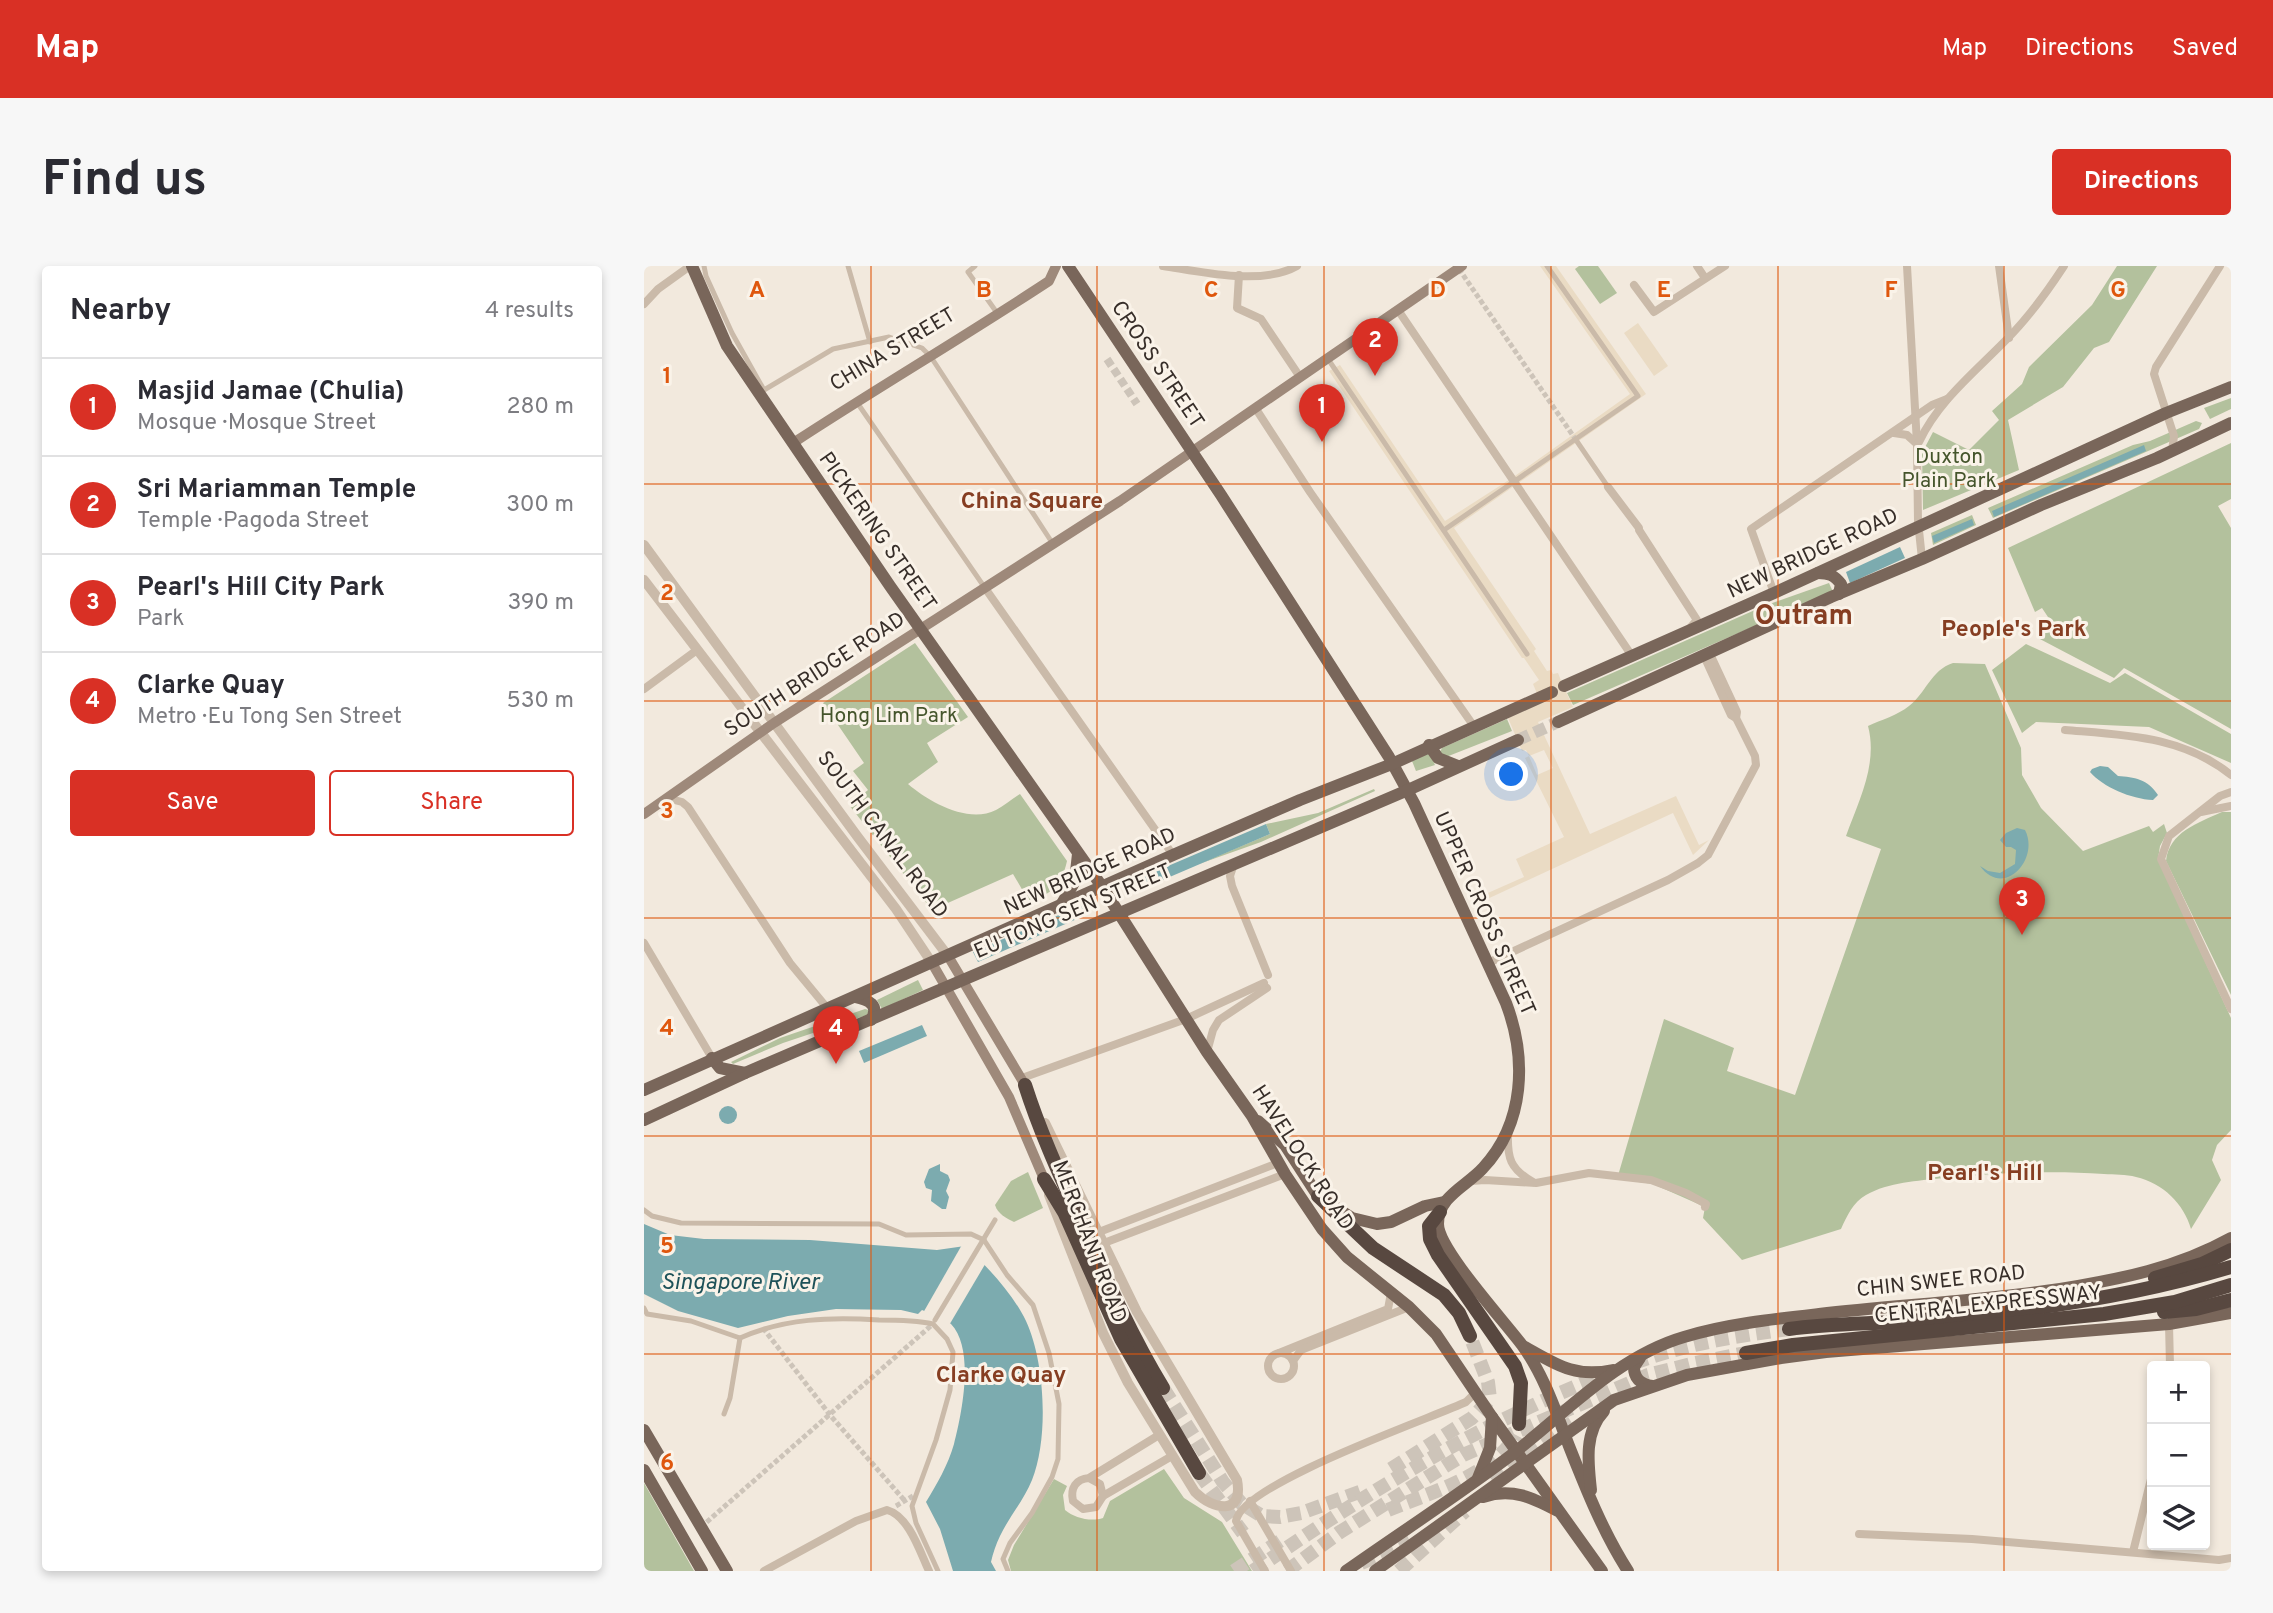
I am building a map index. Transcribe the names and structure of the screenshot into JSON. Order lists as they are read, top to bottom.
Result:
{
  "streets": {
    "highway": ["CENTRAL EXPRESSWAY"],
    "main road": [
      "CHINA STREET",
      "CROSS STREET",
      "PICKERING STREET",
      "NEW BRIDGE ROAD",
      "SOUTH BRIDGE ROAD",
      "SOUTH CANAL ROAD",
      "EU TONG SEN STREET",
      "UPPER CROSS STREET",
      "HAVELOCK ROAD",
      "MERCHANT ROAD",
      "CHIN SWEE ROAD"
    ]
  },
  "crossings": [
    ["CHINA STREET", "PICKERING STREET"],
    ["CROSS STREET", "SOUTH BRIDGE ROAD"],
    ["CROSS STREET", "UPPER CROSS STREET"],
    ["PICKERING STREET", "SOUTH BRIDGE ROAD"],
    ["PICKERING STREET", "HAVELOCK ROAD"],
    ["NEW BRIDGE ROAD", "SOUTH CANAL ROAD"],
    ["NEW BRIDGE ROAD", "UPPER CROSS STREET"],
    ["NEW BRIDGE ROAD", "HAVELOCK ROAD"],
    ["NEW BRIDGE ROAD", "MERCHANT ROAD"],
    ["SOUTH BRIDGE ROAD", "SOUTH CANAL ROAD"],
    ["SOUTH BRIDGE ROAD", "UPPER CROSS STREET"],
    ["SOUTH CANAL ROAD", "EU TONG SEN STREET"],
    ["SOUTH CANAL ROAD", "MERCHANT ROAD"],
    ["EU TONG SEN STREET", "UPPER CROSS STREET"],
    ["EU TONG SEN STREET", "HAVELOCK ROAD"],
    ["EU TONG SEN STREET", "MERCHANT ROAD"],
    ["HAVELOCK ROAD", "CHIN SWEE ROAD"]
  ],
  "districts": [
    "China Square",
    "Outram",
    "People's Park",
    "Pearl's Hill",
    "Clarke Quay"
  ],
  "water": ["Singapore River"],
  "parks": ["Duxton Plain Park", "Hong Lim Park"],
  "page": {
    "header": "Map",
    "nav": ["Map", "Directions", "Saved"],
    "buttons": [
      "Directions",
      ["Save", "Share"]
    ],
    "title": "Find us",
    "heading": ["Nearby", "4 results"],
    "pins": [
      "2",
      "1",
      "3",
      "4"
    ],
    "list": [
      {
        "mark": "1",
        "name": "Masjid Jamae (Chulia)",
        "note": "Mosque · Mosque Street",
        "value": "280 m"
      },
      {
        "mark": "2",
        "name": "Sri Mariamman Temple",
        "note": "Temple · Pagoda Street",
        "value": "300 m"
      },
      {
        "mark": "3",
        "name": "Pearl's Hill City Park",
        "note": "Park",
        "value": "390 m"
      },
      {
        "mark": "4",
        "name": "Clarke Quay",
        "note": "Metro · Eu Tong Sen Street",
        "value": "530 m"
      }
    ],
    "map_buttons": ["+", "−"]
  },
  "grid": {
    "columns": [
      "A",
      "B",
      "C",
      "D",
      "E",
      "F",
      "G"
    ],
    "rows": [
      "1",
      "2",
      "3",
      "4",
      "5",
      "6"
    ]
  }
}
